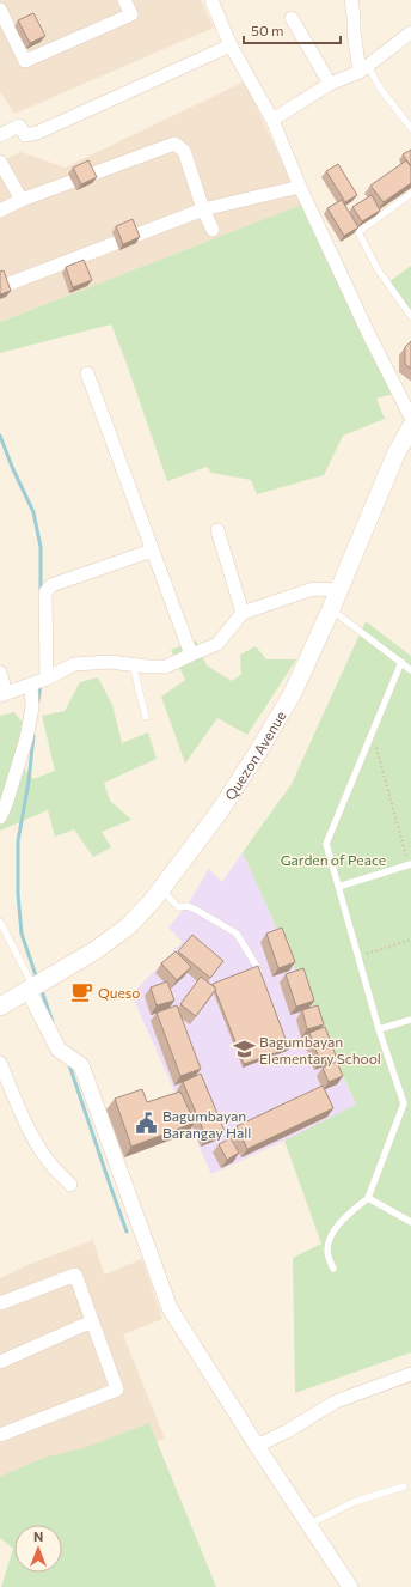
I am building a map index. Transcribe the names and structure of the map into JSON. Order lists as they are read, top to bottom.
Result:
{
  "streets": {
    "main road": ["Quezon Avenue"]
  },
  "parks": ["Garden of Peace"],
  "places": {
    "cafe": ["Queso"],
    "school or university": ["Bagumbayan Elementary School"],
    "public building": ["Bagumbayan Barangay Hall"]
  },
  "scale_bar": "50 m",
  "north": "top"
}
